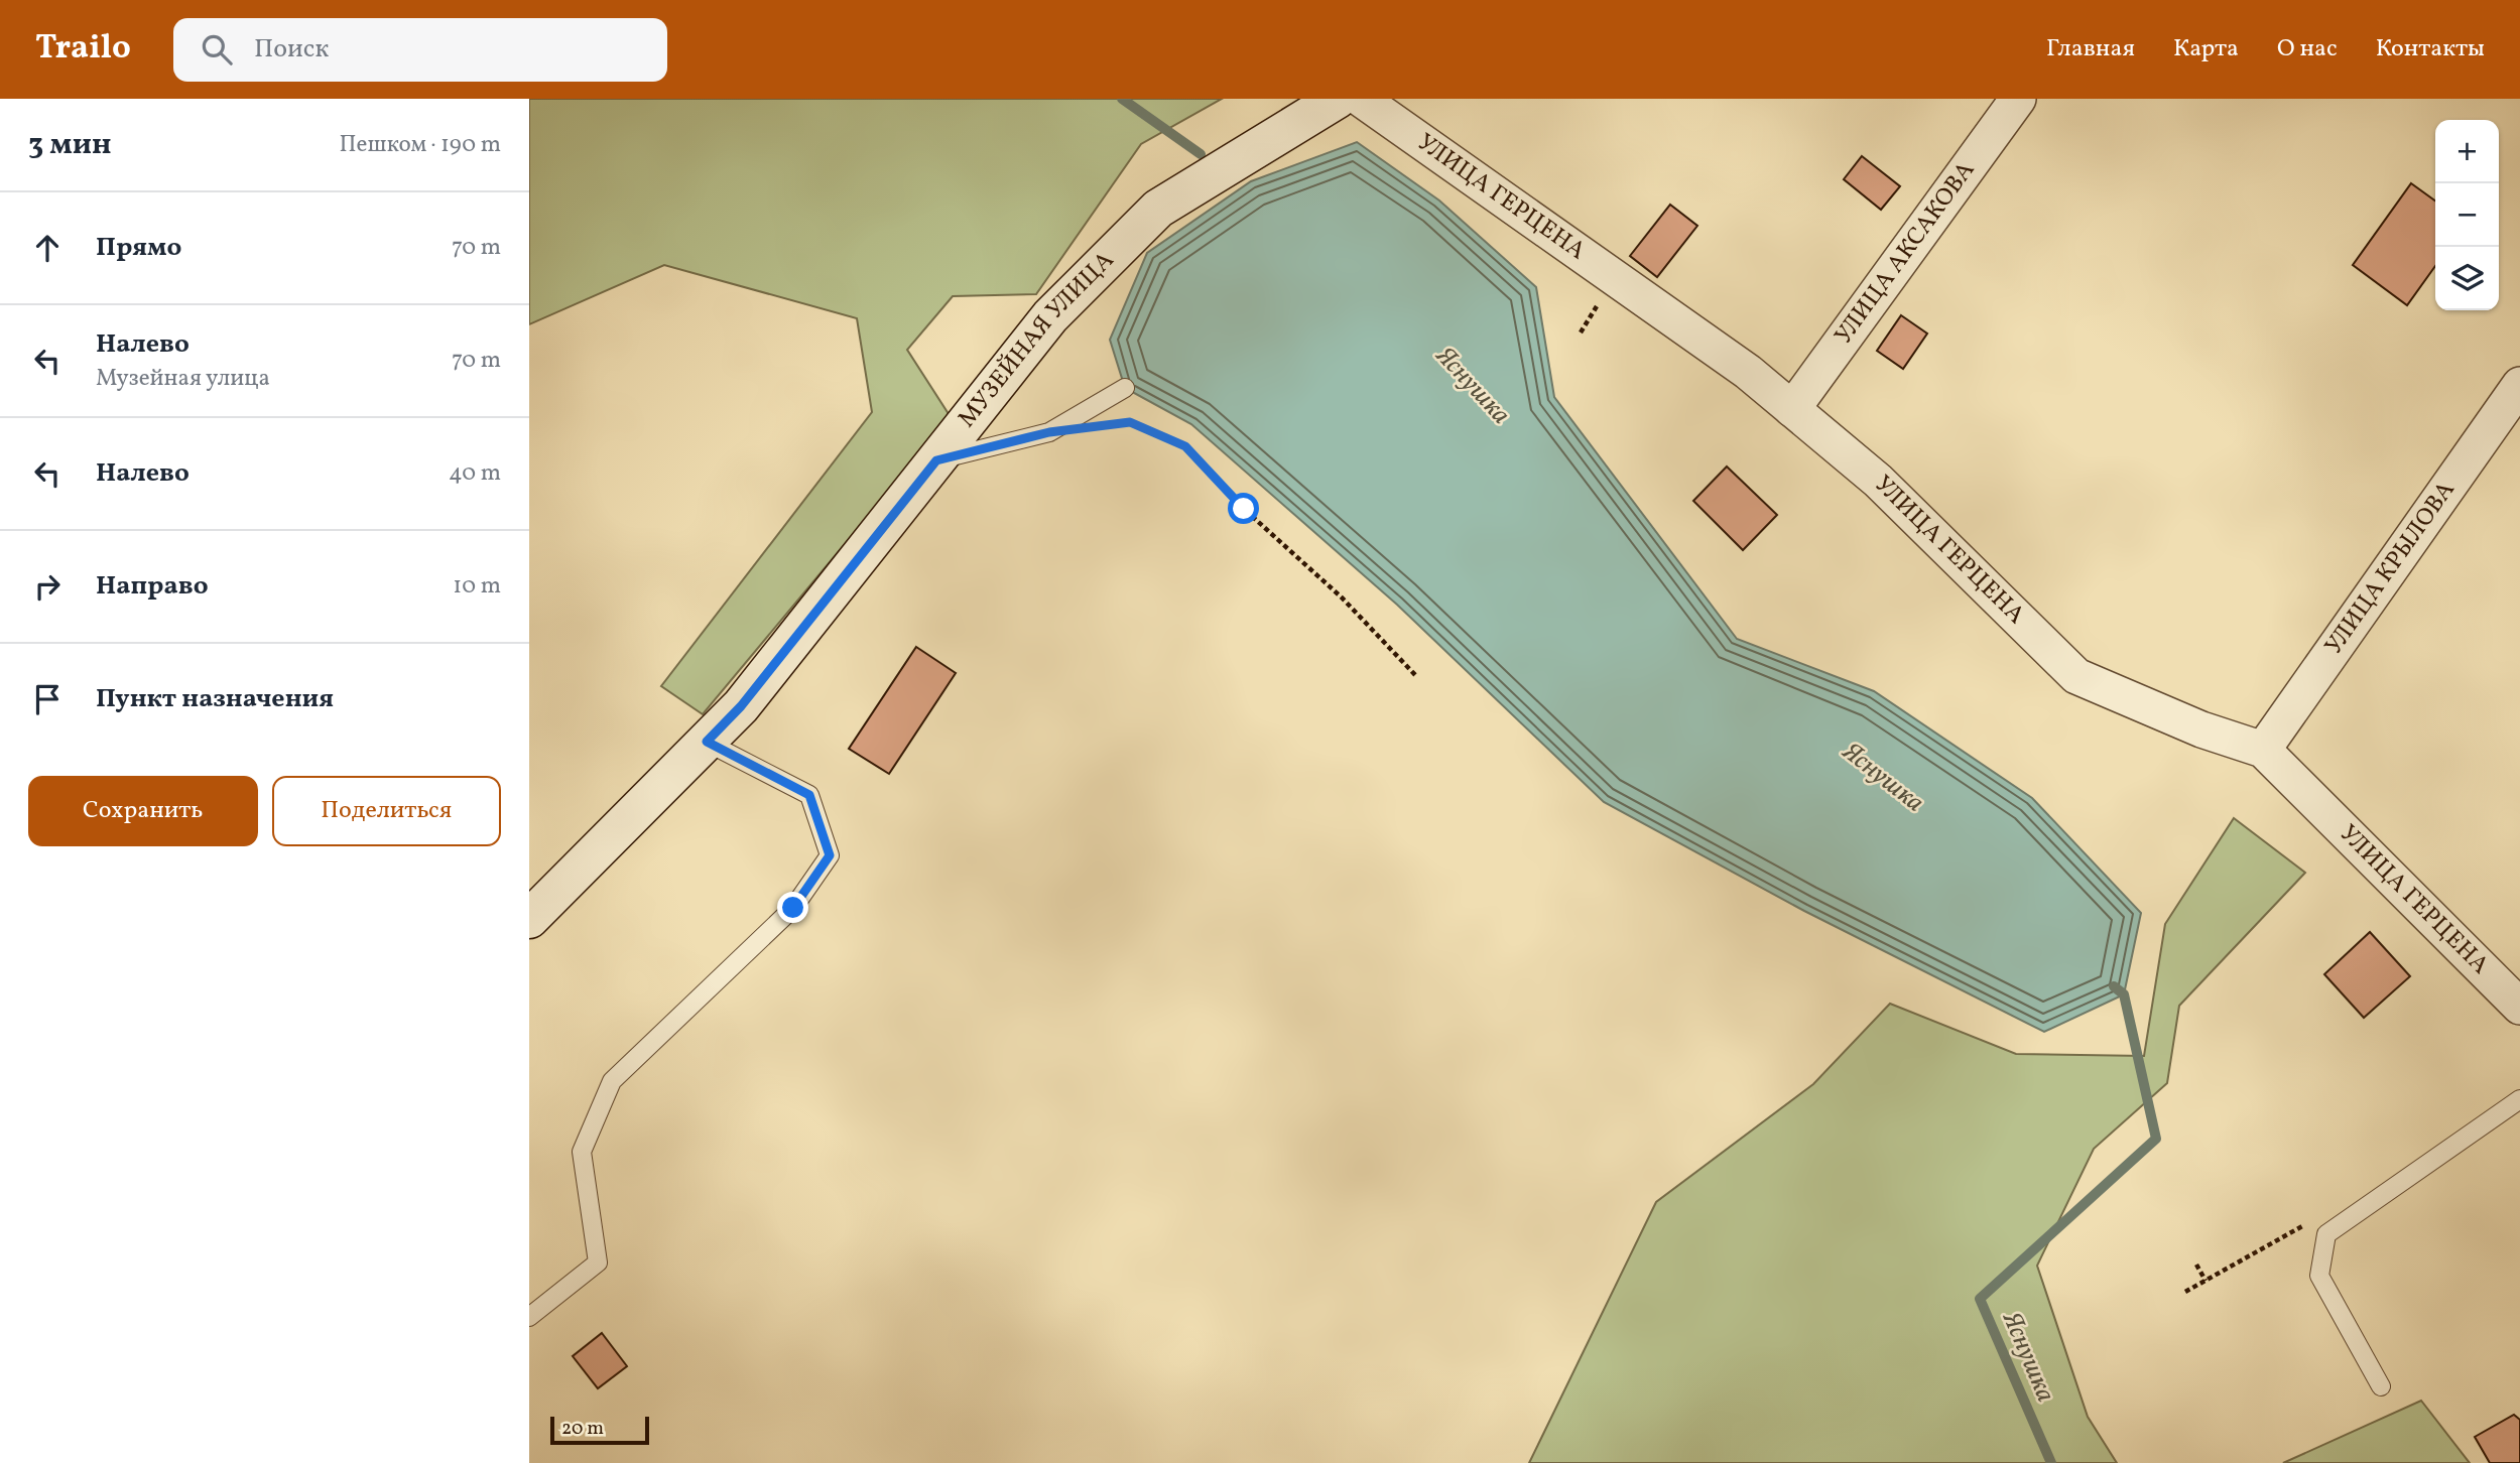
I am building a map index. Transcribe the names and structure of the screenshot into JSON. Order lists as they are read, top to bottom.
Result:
{
  "streets": {
    "street": [
      "УЛИЦА ГЕРЦЕНА",
      "УЛИЦА АКСАКОВА",
      "МУЗЕЙНАЯ УЛИЦА",
      "УЛИЦА КРЫЛОВА"
    ]
  },
  "crossings": [
    ["УЛИЦА ГЕРЦЕНА", "УЛИЦА АКСАКОВА"],
    ["УЛИЦА ГЕРЦЕНА", "УЛИЦА КРЫЛОВА"]
  ],
  "water": ["Яснушка"],
  "scale_bar": "20 m",
  "page": {
    "header": "Trailo",
    "search": "Поиск",
    "nav": [
      "Главная",
      "Карта",
      "О нас",
      "Контакты"
    ],
    "heading": ["3 мин", "Пешком · 190 m"],
    "map_buttons": ["+", "−"],
    "list": [
      ["Прямо", "70 m"],
      ["Налево", "Музейная улица", "70 m"],
      ["Налево", "40 m"],
      ["Направо", "10 m"],
      "Пункт назначения"
    ],
    "buttons": ["Сохранить", "Поделиться"],
    "scale": "20 m"
  }
}
